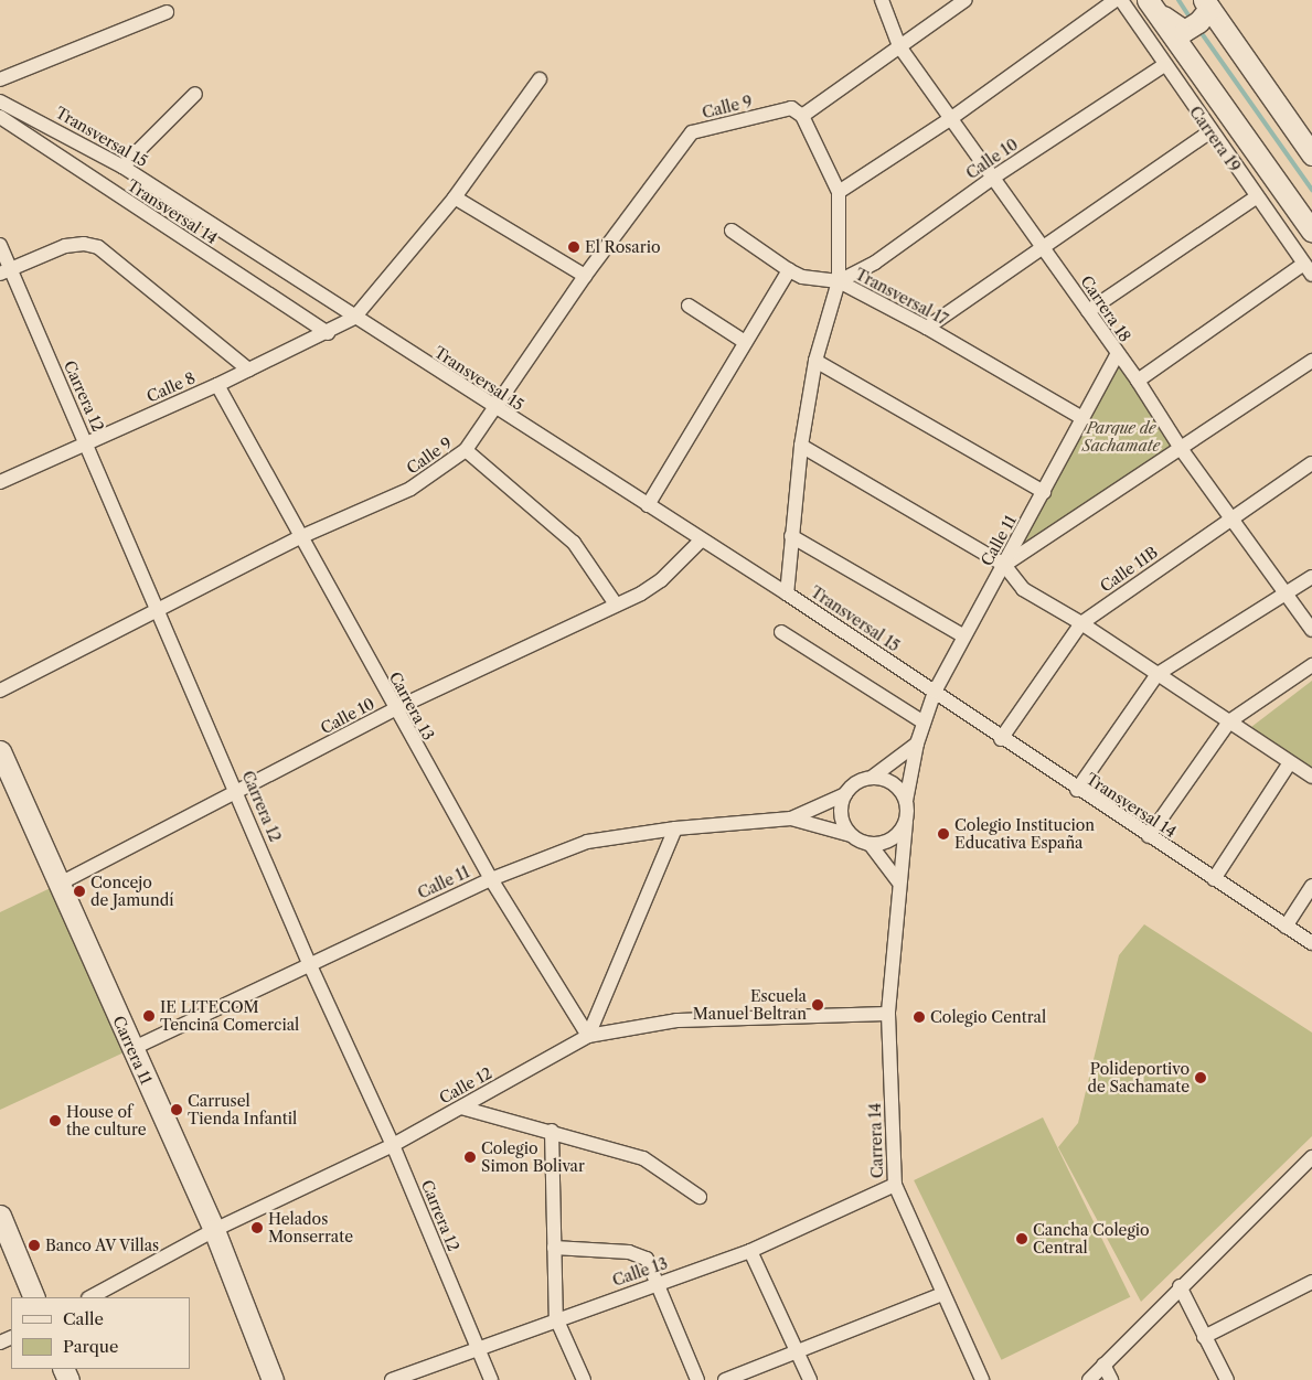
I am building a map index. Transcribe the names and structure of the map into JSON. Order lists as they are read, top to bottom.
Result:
{
  "streets": {
    "main road": ["Carrera 19", "Carrera 11"],
    "street": [
      "Calle 9",
      "Transversal 15",
      "Calle 10",
      "Transversal 14",
      "Transversal 17",
      "Carrera 18",
      "Calle 8",
      "Carrera 12",
      "Calle 11",
      "Calle 11B",
      "Carrera 13",
      "Calle 12",
      "Carrera 14",
      "Calle 13"
    ]
  },
  "crossings": [
    ["Calle 9", "Transversal 15"],
    ["Calle 9", "Transversal 17"],
    ["Calle 9", "Carrera 18"],
    ["Calle 9", "Carrera 12"],
    ["Calle 9", "Carrera 13"],
    ["Transversal 15", "Calle 10"],
    ["Transversal 15", "Transversal 14"],
    ["Transversal 15", "Calle 8"],
    ["Transversal 15", "Calle 11"],
    ["Carrera 19", "Calle 10"],
    ["Calle 10", "Transversal 17"],
    ["Calle 10", "Carrera 18"],
    ["Calle 10", "Carrera 12"],
    ["Calle 10", "Carrera 13"],
    ["Calle 10", "Carrera 11"],
    ["Transversal 14", "Calle 8"],
    ["Transversal 14", "Calle 11"],
    ["Transversal 14", "Calle 11B"],
    ["Transversal 17", "Calle 11"],
    ["Carrera 18", "Calle 11"],
    ["Carrera 18", "Calle 11B"],
    ["Calle 8", "Carrera 12"],
    ["Calle 8", "Carrera 13"],
    ["Carrera 12", "Calle 11"],
    ["Carrera 12", "Calle 12"],
    ["Carrera 12", "Calle 13"],
    ["Calle 11", "Carrera 13"],
    ["Calle 11", "Carrera 11"],
    ["Calle 11", "Carrera 14"],
    ["Carrera 13", "Calle 12"],
    ["Carrera 11", "Calle 12"],
    ["Calle 12", "Carrera 14"],
    ["Carrera 14", "Calle 13"]
  ],
  "parks": ["Parque de Sachamate"],
  "places": [
    "El Rosario",
    "Colegio Institucion Educativa España",
    "Concejo de Jamundí",
    "Escuela Manuel Beltran",
    "IE LITECOM Tencina Comercial",
    "Colegio Central",
    "Polideportivo de Sachamate",
    "Carrusel Tienda Infantil",
    "House of the culture",
    "Colegio Simon Bolivar",
    "Helados Monserrate",
    "Cancha Colegio Central",
    "Banco AV Villas"
  ],
  "legend": ["Calle", "Parque"]
}
